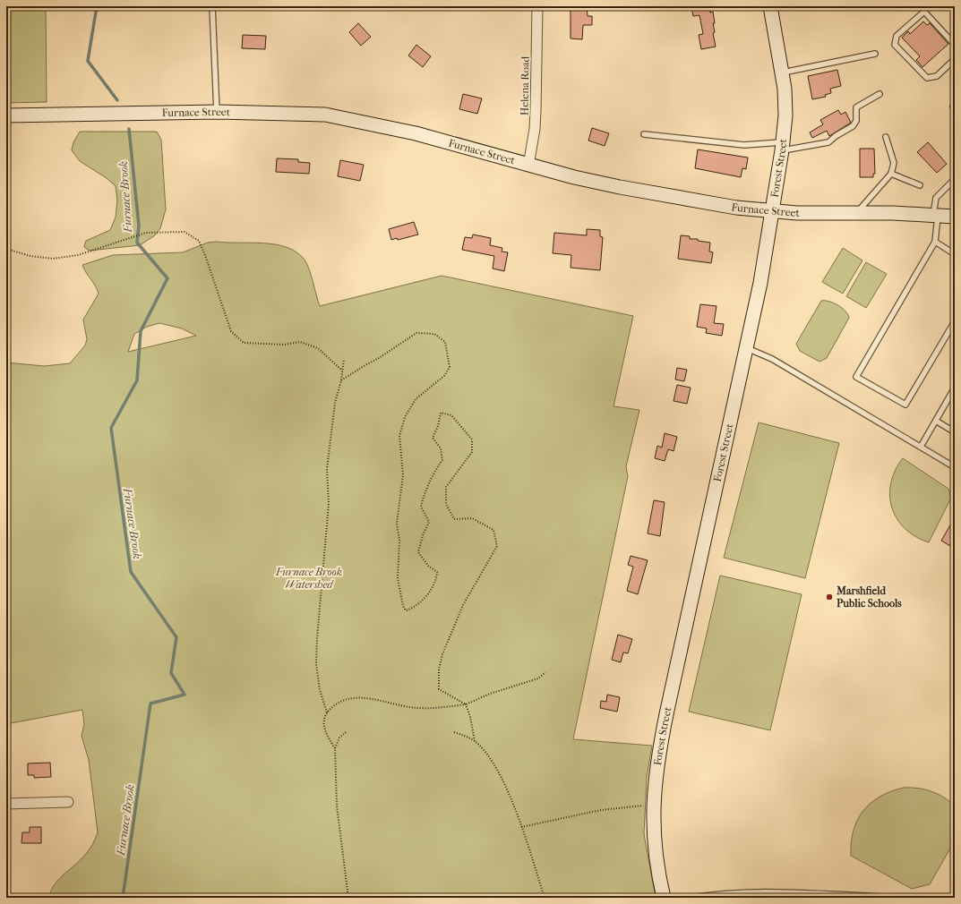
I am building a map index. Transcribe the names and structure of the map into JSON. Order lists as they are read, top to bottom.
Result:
{
  "streets": {
    "main road": ["Furnace Street", "Forest Street"],
    "street": ["Helena Road"]
  },
  "crossings": [
    ["Helena Road", "Furnace Street"],
    ["Furnace Street", "Forest Street"]
  ],
  "water": ["Furnace Brook"],
  "parks": ["Furnace Brook Watershed"],
  "places": ["Marshfield Public Schools"]
}
